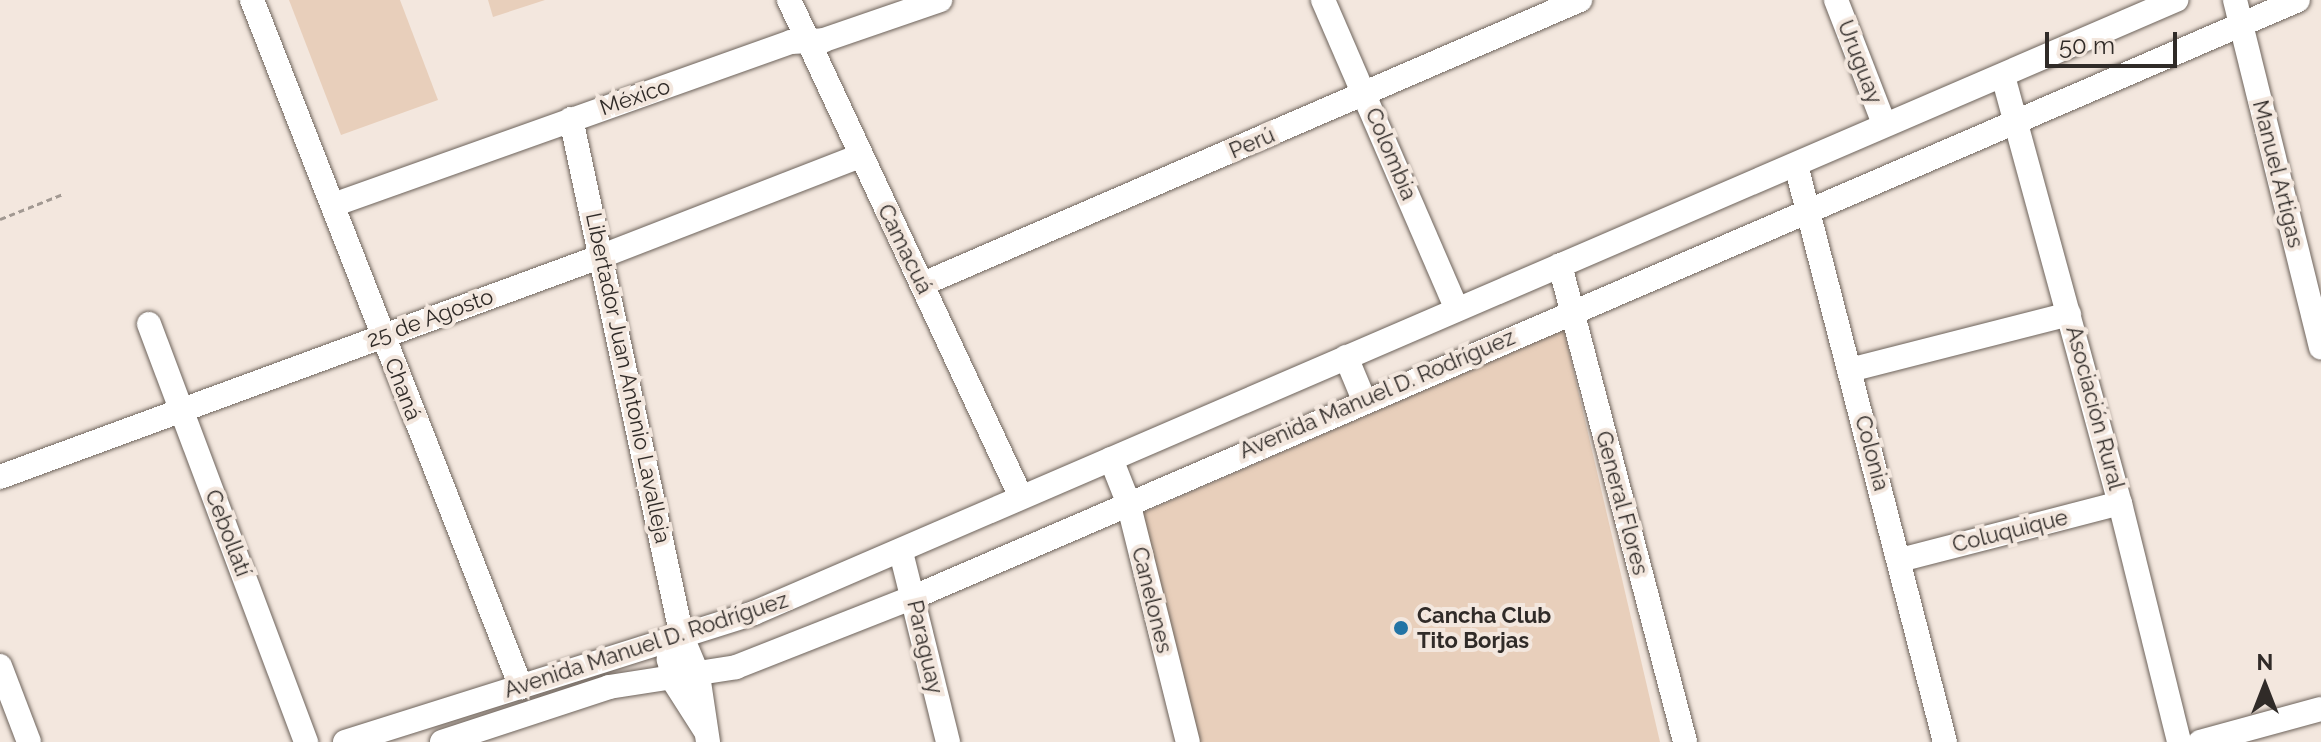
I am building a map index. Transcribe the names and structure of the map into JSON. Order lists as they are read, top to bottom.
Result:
{
  "streets": {
    "street": [
      "Uruguay",
      "México",
      "Perú",
      "Colombia",
      "Manuel Artigas",
      "Camacuá",
      "25 de Agosto",
      "Libertador Juan Antonio Lavalleja",
      "Chaná",
      "Avenida Manuel D. Rodríguez",
      "Asociación Rural",
      "Colonia",
      "General Flores",
      "Coluquique",
      "Cebollatí",
      "Canelones",
      "Paraguay"
    ]
  },
  "crossings": [
    ["Uruguay", "Avenida Manuel D. Rodríguez"],
    ["México", "Camacuá"],
    ["México", "Libertador Juan Antonio Lavalleja"],
    ["México", "Chaná"],
    ["Perú", "Colombia"],
    ["Perú", "Camacuá"],
    ["Colombia", "Avenida Manuel D. Rodríguez"],
    ["Manuel Artigas", "Avenida Manuel D. Rodríguez"],
    ["Camacuá", "25 de Agosto"],
    ["Camacuá", "Avenida Manuel D. Rodríguez"],
    ["25 de Agosto", "Libertador Juan Antonio Lavalleja"],
    ["25 de Agosto", "Chaná"],
    ["25 de Agosto", "Cebollatí"],
    ["Libertador Juan Antonio Lavalleja", "Avenida Manuel D. Rodríguez"],
    ["Chaná", "Avenida Manuel D. Rodríguez"],
    ["Avenida Manuel D. Rodríguez", "Asociación Rural"],
    ["Avenida Manuel D. Rodríguez", "Colonia"],
    ["Avenida Manuel D. Rodríguez", "General Flores"],
    ["Avenida Manuel D. Rodríguez", "Canelones"],
    ["Avenida Manuel D. Rodríguez", "Paraguay"],
    ["Asociación Rural", "Coluquique"],
    ["Colonia", "Coluquique"]
  ],
  "places": ["Cancha Club Tito Borjas"],
  "scale_bar": "50 m",
  "north": "top"
}
